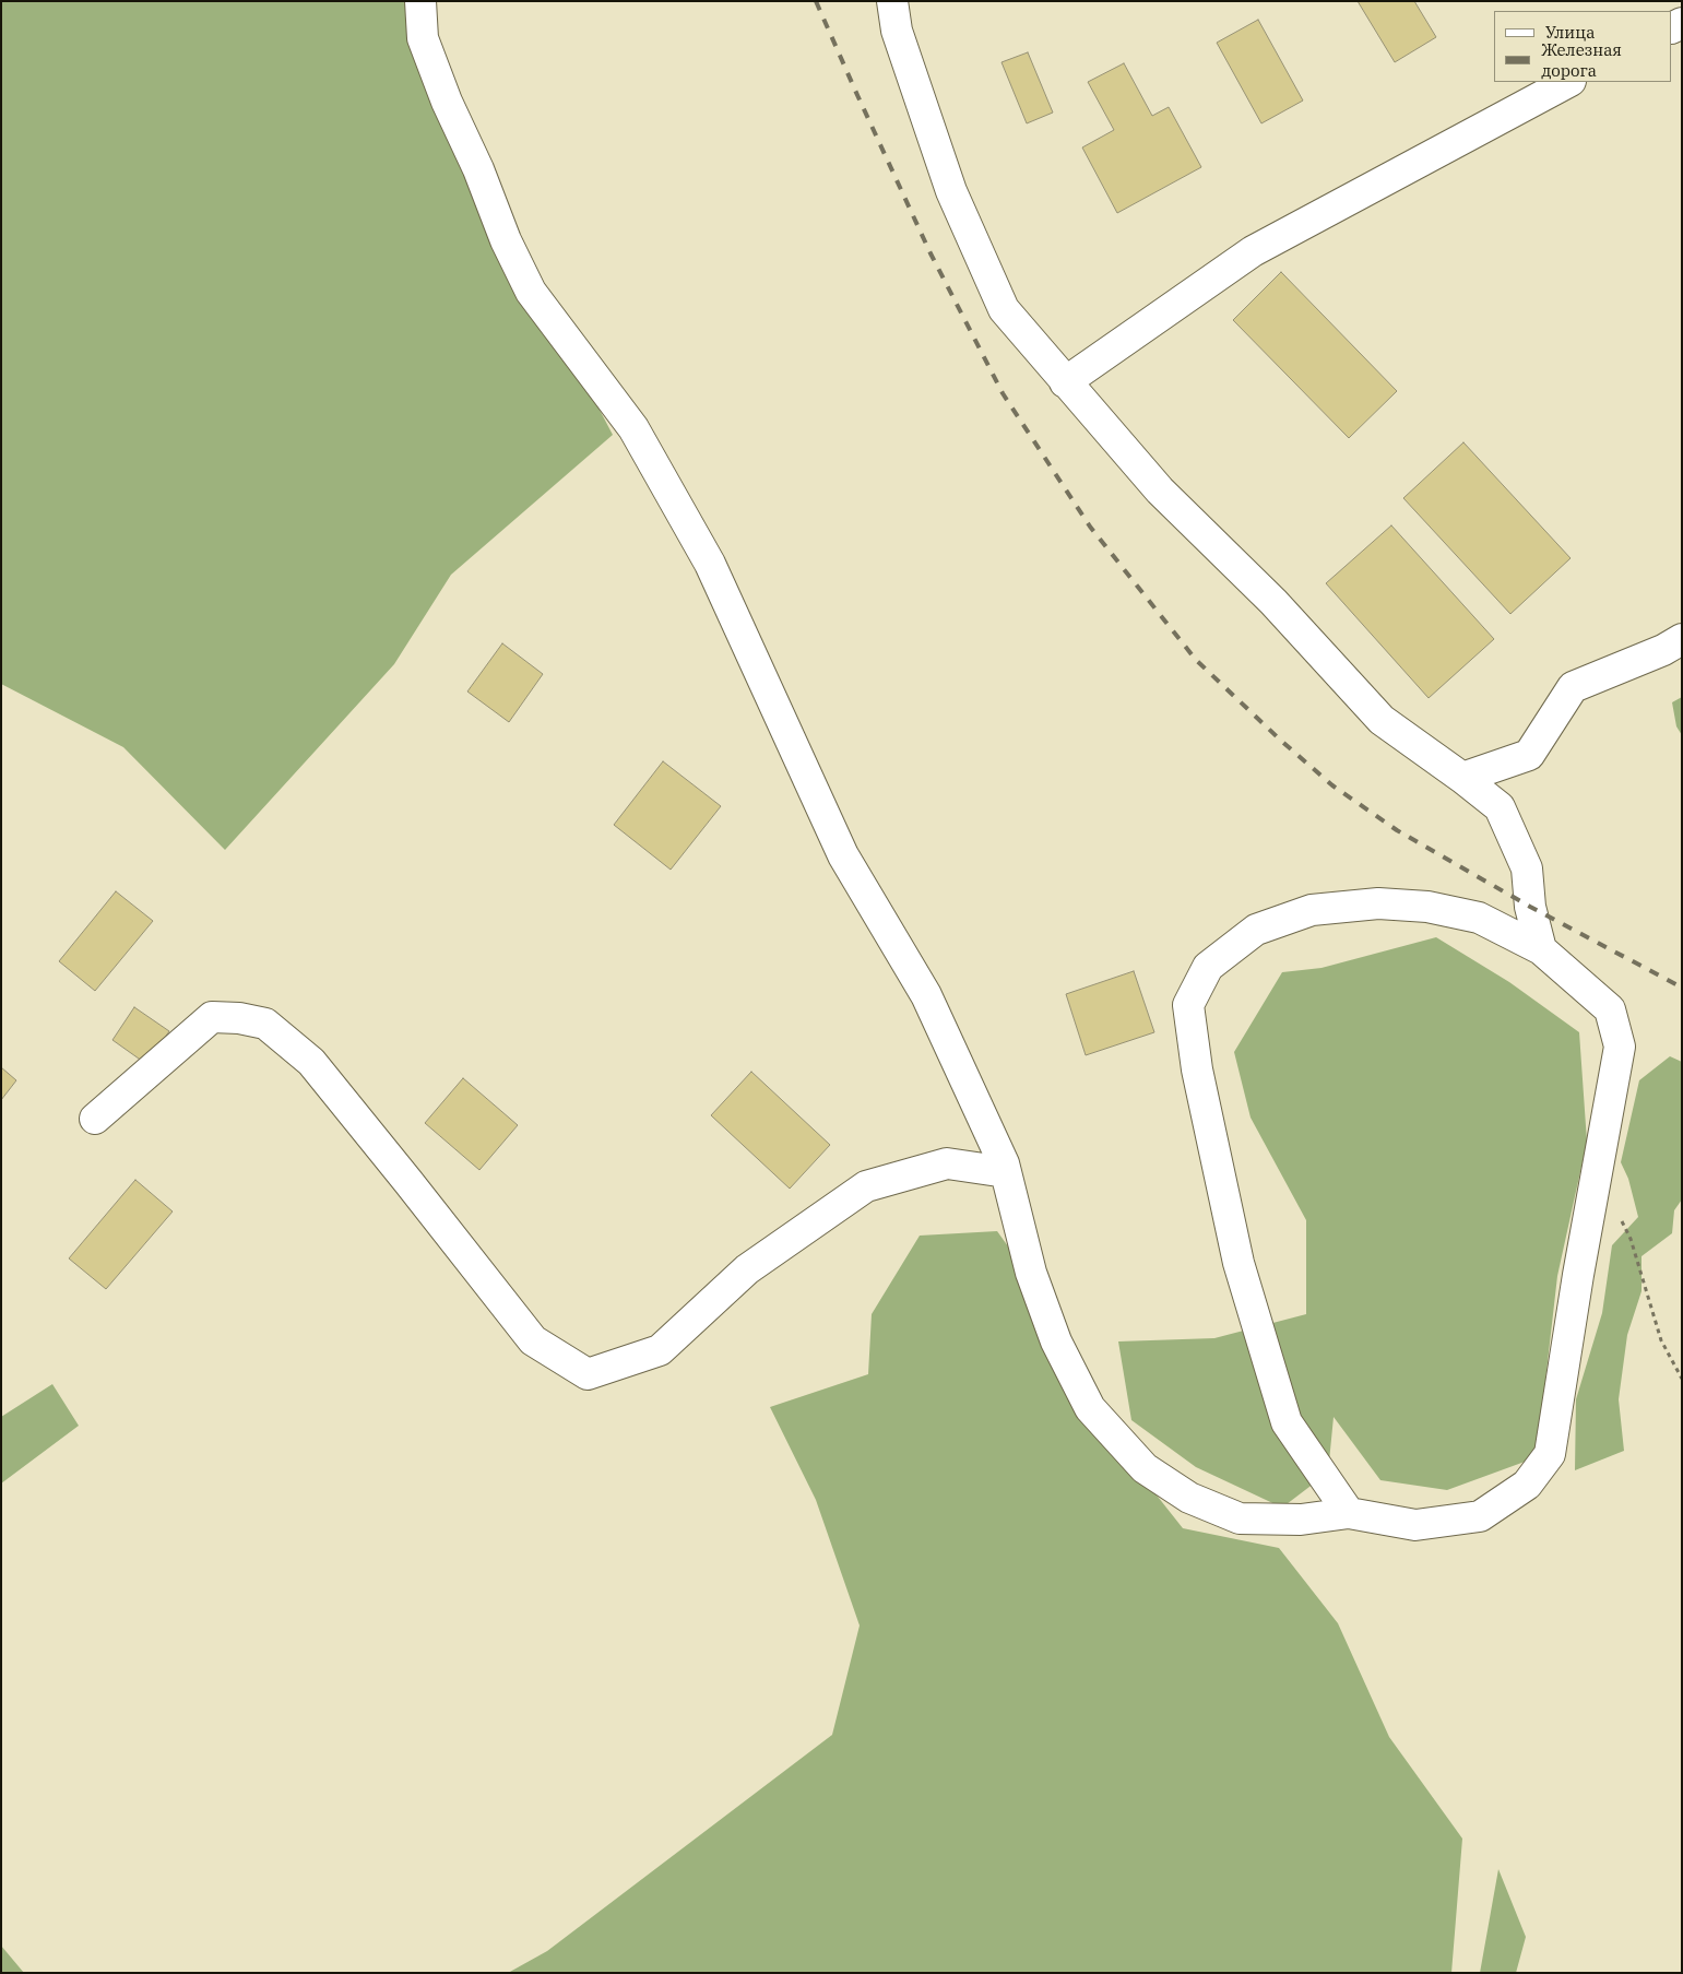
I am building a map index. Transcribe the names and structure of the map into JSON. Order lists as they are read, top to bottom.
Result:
{
  "legend": ["Улица", "Железная дорога"]
}
